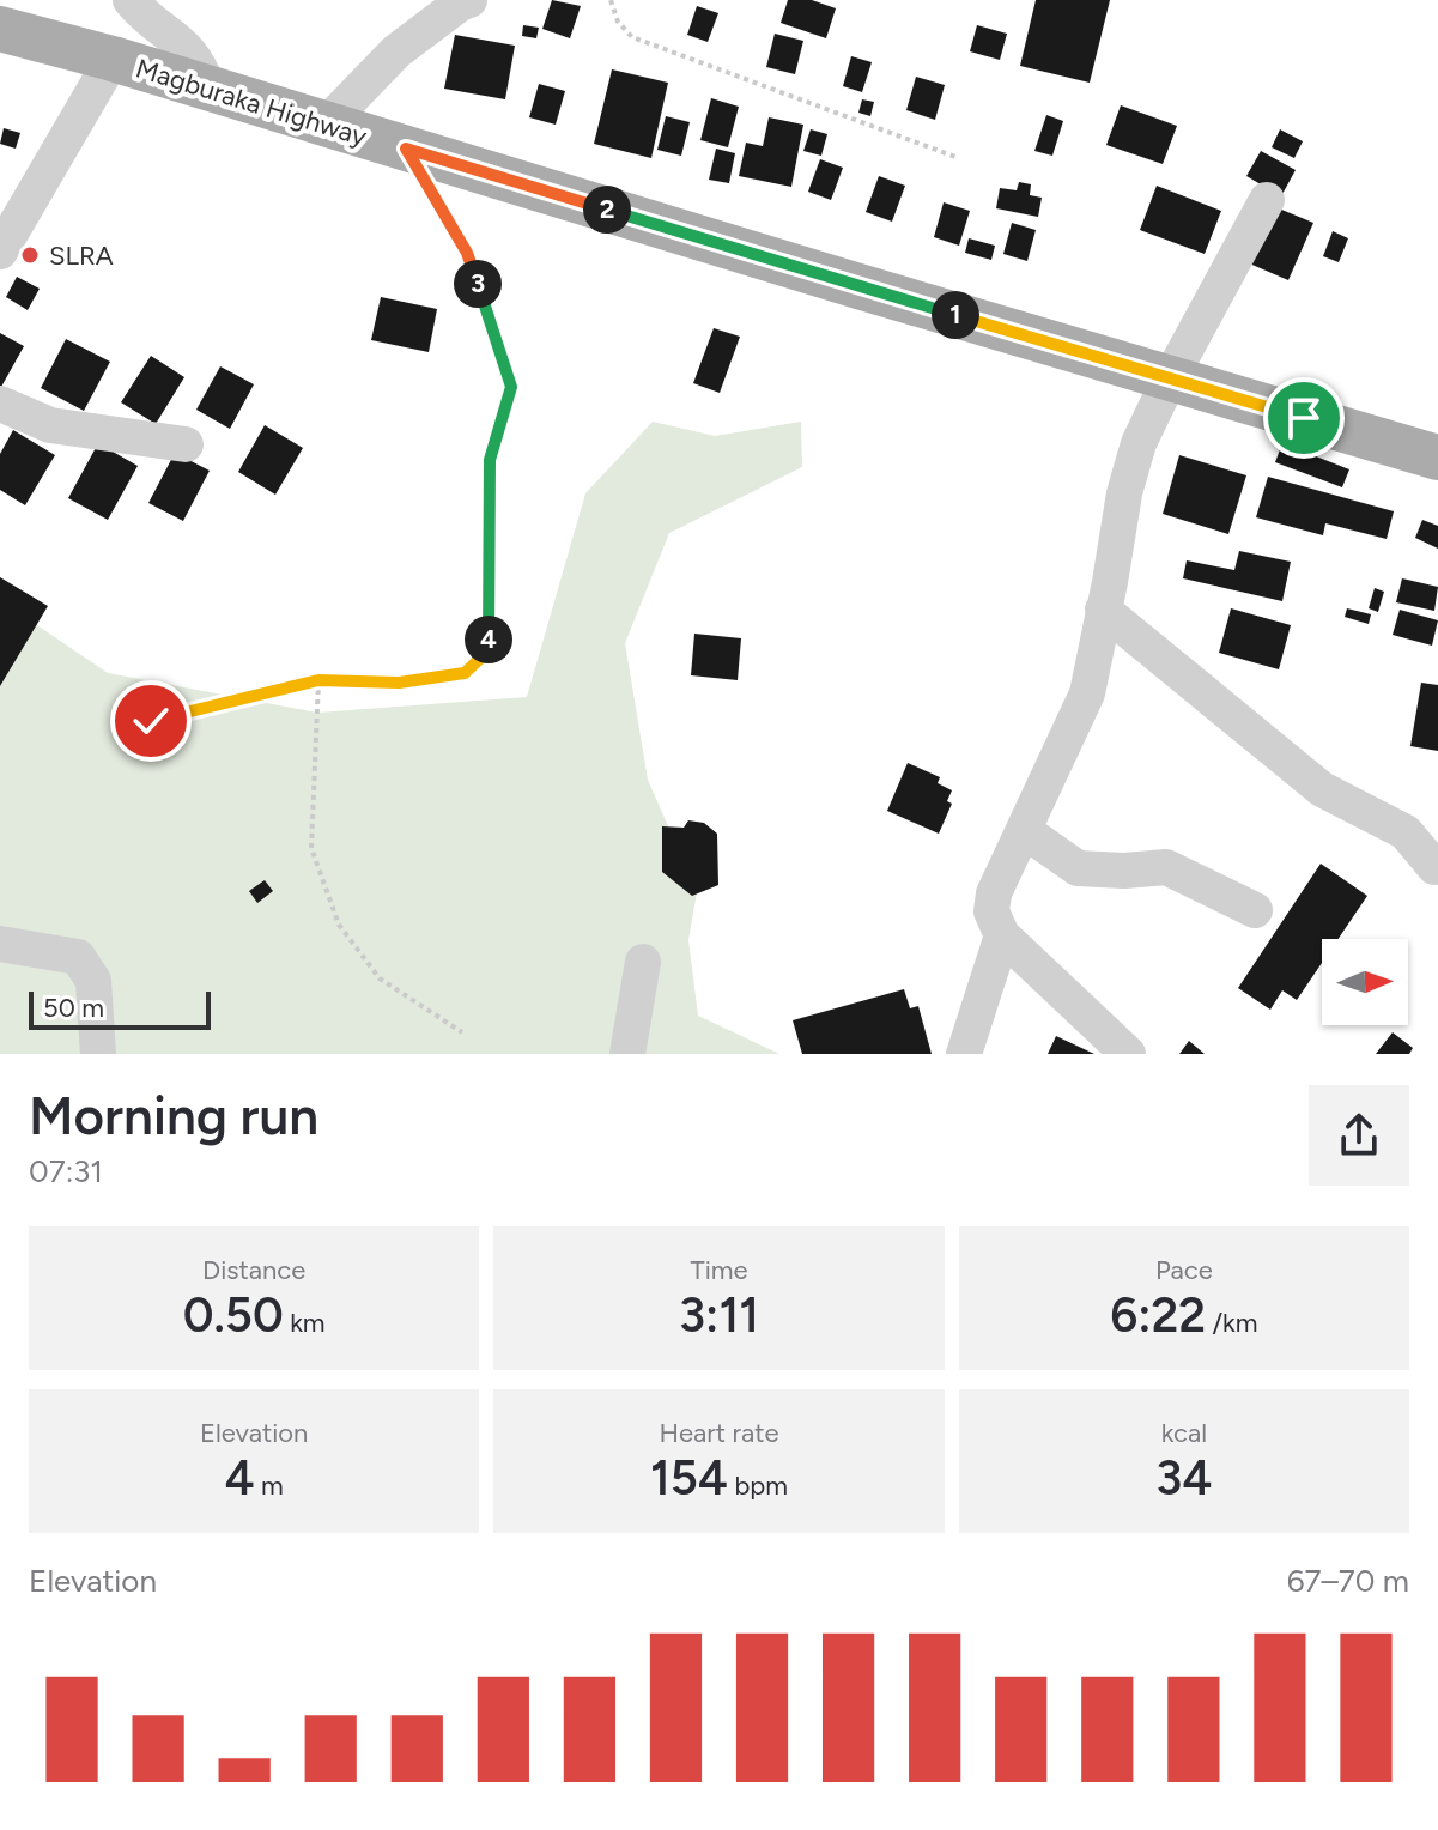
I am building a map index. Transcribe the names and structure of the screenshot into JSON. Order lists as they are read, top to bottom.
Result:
{
  "streets": {
    "main road": ["Magburaka Highway"]
  },
  "places": ["SLRA"],
  "scale_bar": "50 m",
  "north": "right",
  "page": {
    "pins": [
      "2",
      "3",
      "1",
      "4"
    ],
    "scale": "50 m",
    "heading": ["Morning run", "07:31"],
    "stats": [
      ["Distance", "0.50 km"],
      ["Time", "3:11"],
      ["Pace", "6:22 /km"],
      ["Elevation", "4 m"],
      ["Heart rate", "154 bpm"],
      ["kcal", "34"]
    ],
    "chart": ["Elevation", "67–70 m"]
  }
}
